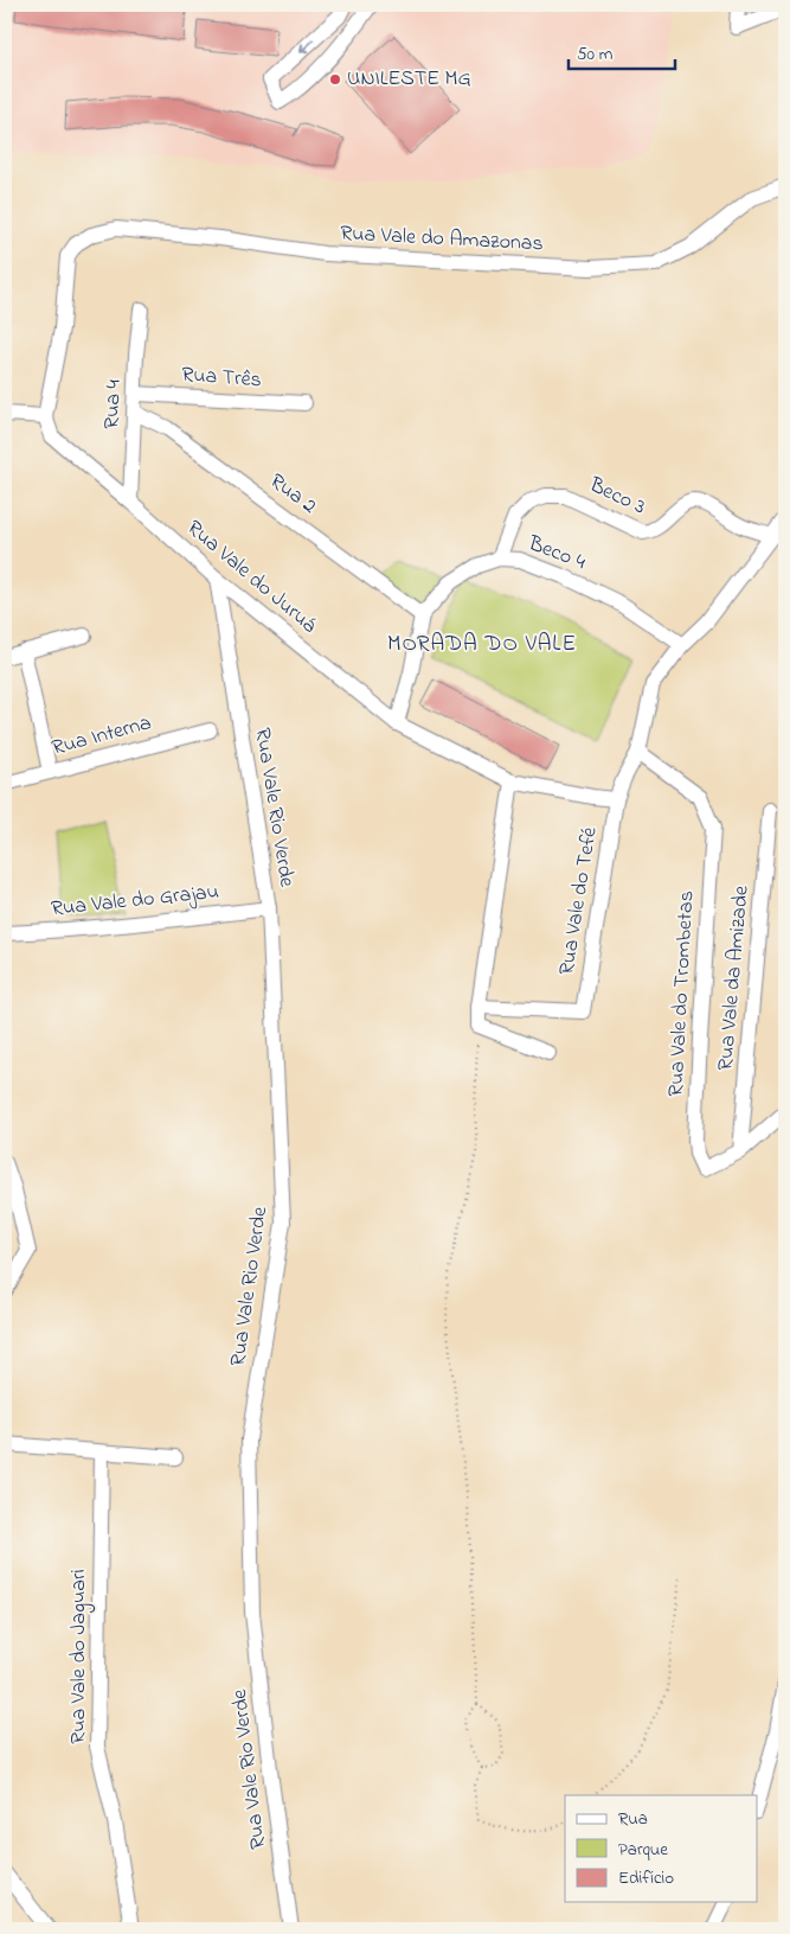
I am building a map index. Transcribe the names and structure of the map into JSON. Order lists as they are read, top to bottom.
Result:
{
  "streets": {
    "street": [
      "Rua Vale do Amazonas",
      "Rua Três",
      "Rua 4",
      "Rua 2",
      "Beco 3",
      "Beco 4",
      "Rua Vale do Juruá",
      "Rua Interna",
      "Rua Vale Rio Verde",
      "Rua Vale do Grajau",
      "Rua Vale do Tefé",
      "Rua Vale da Amizade",
      "Rua Vale do Trombetas",
      "Rua Vale do Jaguari"
    ]
  },
  "crossings": [
    ["Rua Vale do Amazonas", "Rua Vale do Juruá"],
    ["Rua Três", "Rua 4"],
    ["Rua 4", "Rua 2"],
    ["Rua 4", "Rua Vale do Juruá"],
    ["Rua 2", "Beco 4"],
    ["Beco 3", "Beco 4"],
    ["Beco 3", "Rua Vale do Tefé"],
    ["Beco 4", "Rua Vale do Tefé"],
    ["Rua Vale do Juruá", "Rua Vale Rio Verde"],
    ["Rua Vale do Juruá", "Rua Vale do Tefé"],
    ["Rua Vale Rio Verde", "Rua Vale do Grajau"],
    ["Rua Vale do Tefé", "Rua Vale do Trombetas"],
    ["Rua Vale da Amizade", "Rua Vale do Trombetas"]
  ],
  "districts": ["MORADA DO VALE"],
  "places": ["UNILESTE MG"],
  "legend": ["Rua", "Parque", "Edifício"],
  "scale_bar": "50 m"
}
